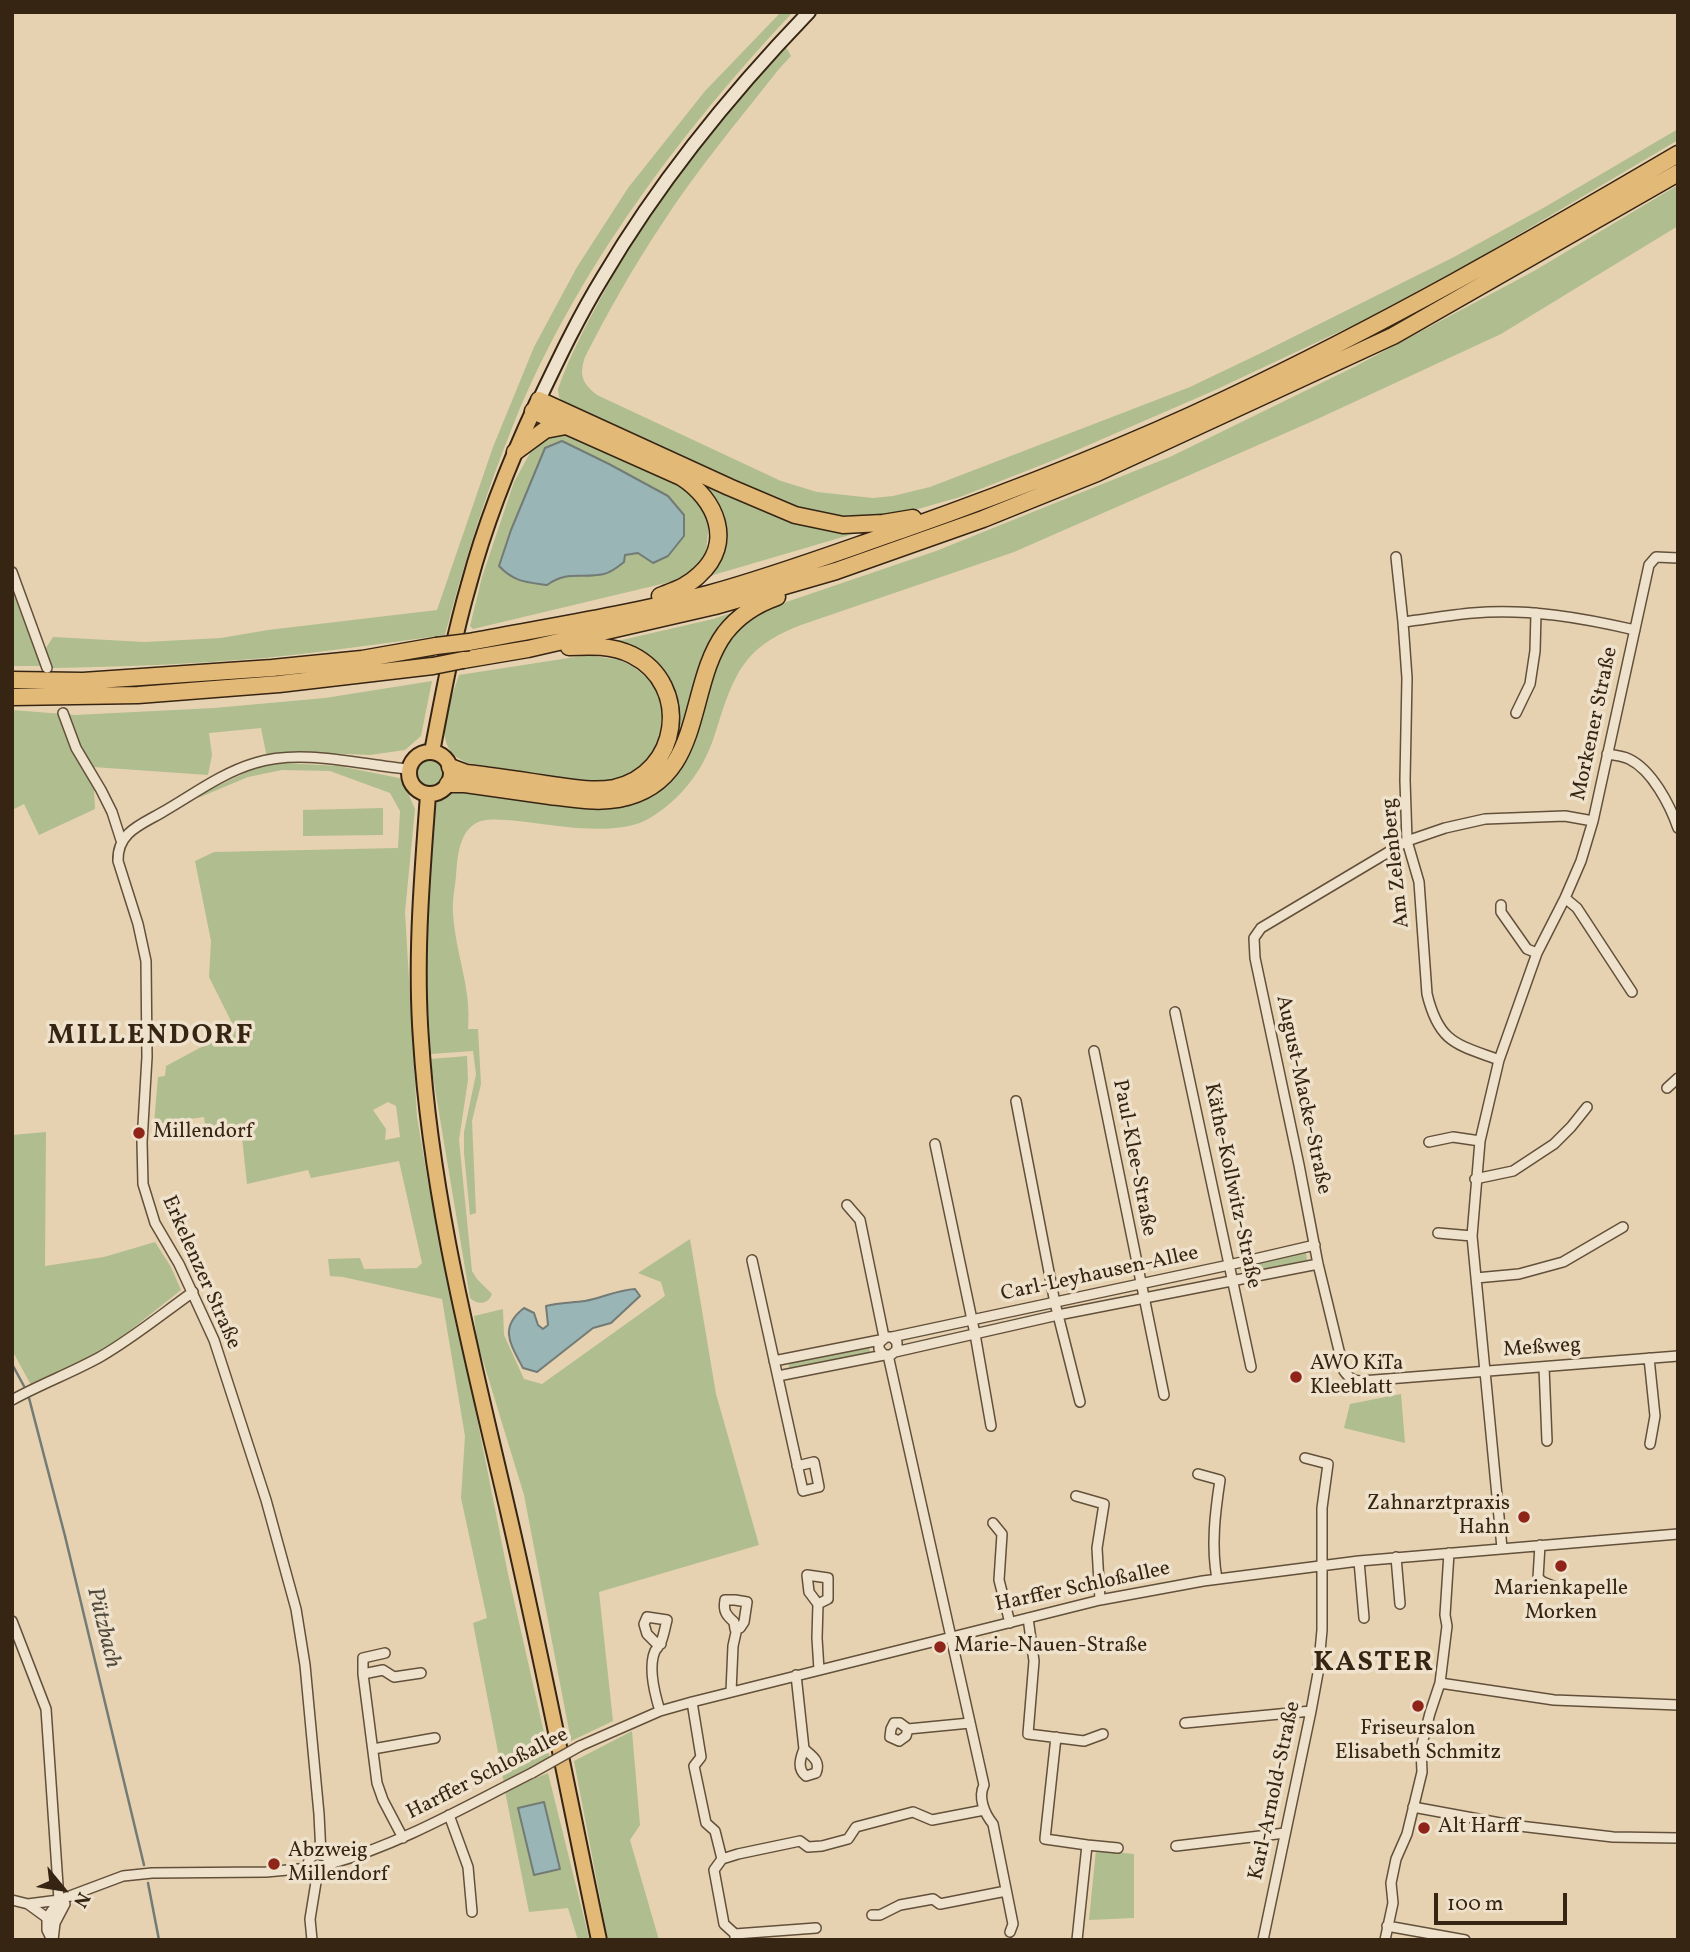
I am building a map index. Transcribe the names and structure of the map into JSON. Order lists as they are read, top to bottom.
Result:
{
  "streets": {
    "street": [
      "Morkener Straße",
      "Am Zelenberg",
      "August-Macke-Straße",
      "Paul-Klee-Straße",
      "Käthe-Kollwitz-Straße",
      "Erkelenzer Straße",
      "Carl-Leyhausen-Allee",
      "Meßweg",
      "Harffer Schloßallee",
      "Karl-Arnold-Straße"
    ]
  },
  "crossings": [
    ["Morkener Straße", "Am Zelenberg"],
    ["Morkener Straße", "Meßweg"],
    ["Morkener Straße", "Harffer Schloßallee"],
    ["Am Zelenberg", "August-Macke-Straße"],
    ["August-Macke-Straße", "Carl-Leyhausen-Allee"],
    ["August-Macke-Straße", "Meßweg"],
    ["Paul-Klee-Straße", "Carl-Leyhausen-Allee"],
    ["Käthe-Kollwitz-Straße", "Carl-Leyhausen-Allee"],
    ["Erkelenzer Straße", "Harffer Schloßallee"],
    ["Harffer Schloßallee", "Karl-Arnold-Straße"]
  ],
  "districts": ["MILLENDORF", "KASTER"],
  "water": ["Pützbach"],
  "places": [
    "Millendorf",
    "AWO KiTa Kleeblatt",
    "Zahnarztpraxis Hahn",
    "Marienkapelle Morken",
    "Marie-Nauen-Straße",
    "Friseursalon Elisabeth Schmitz",
    "Alt Harff",
    "Abzweig Millendorf"
  ],
  "scale_bar": "100 m",
  "north": "bottom right"
}
